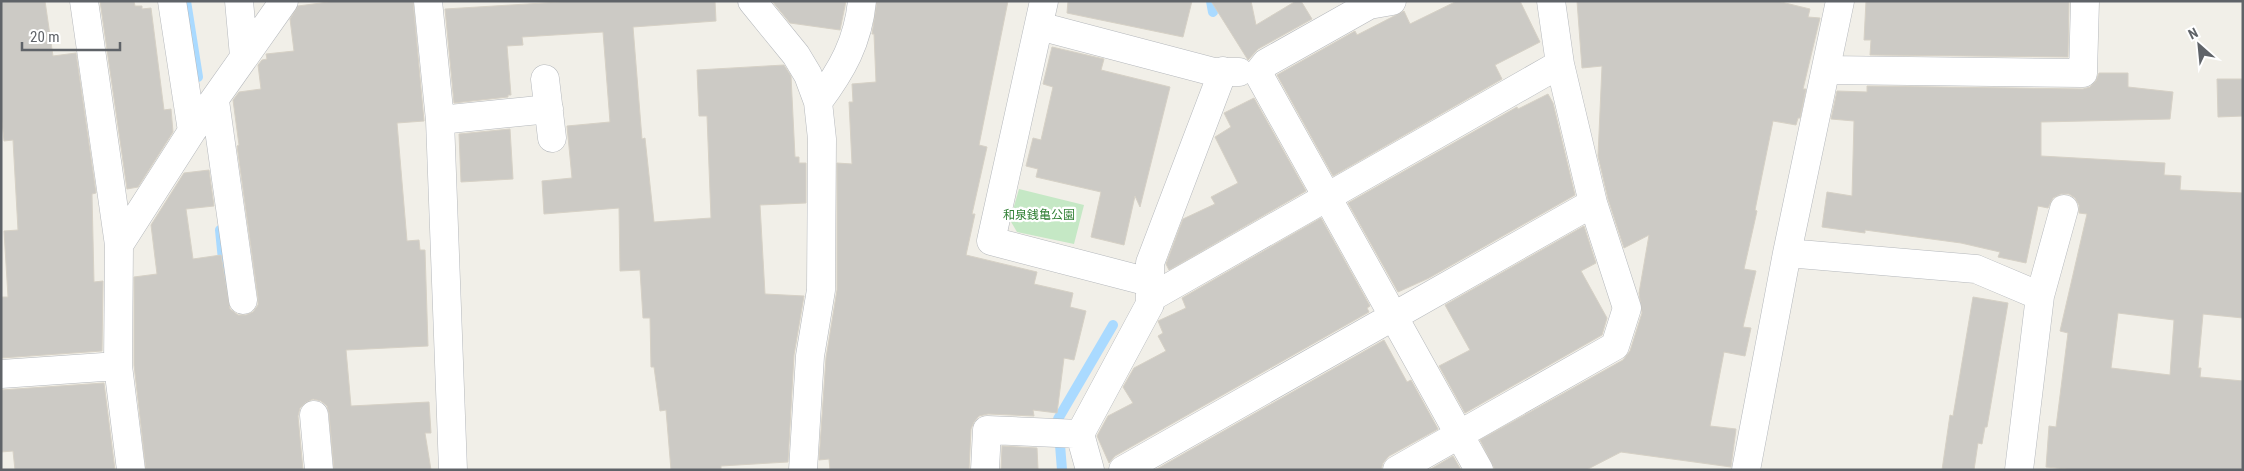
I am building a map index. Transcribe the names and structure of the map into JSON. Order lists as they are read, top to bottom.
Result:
{
  "parks": ["和泉銭亀公園"],
  "scale_bar": "20 m",
  "north": "top left"
}
